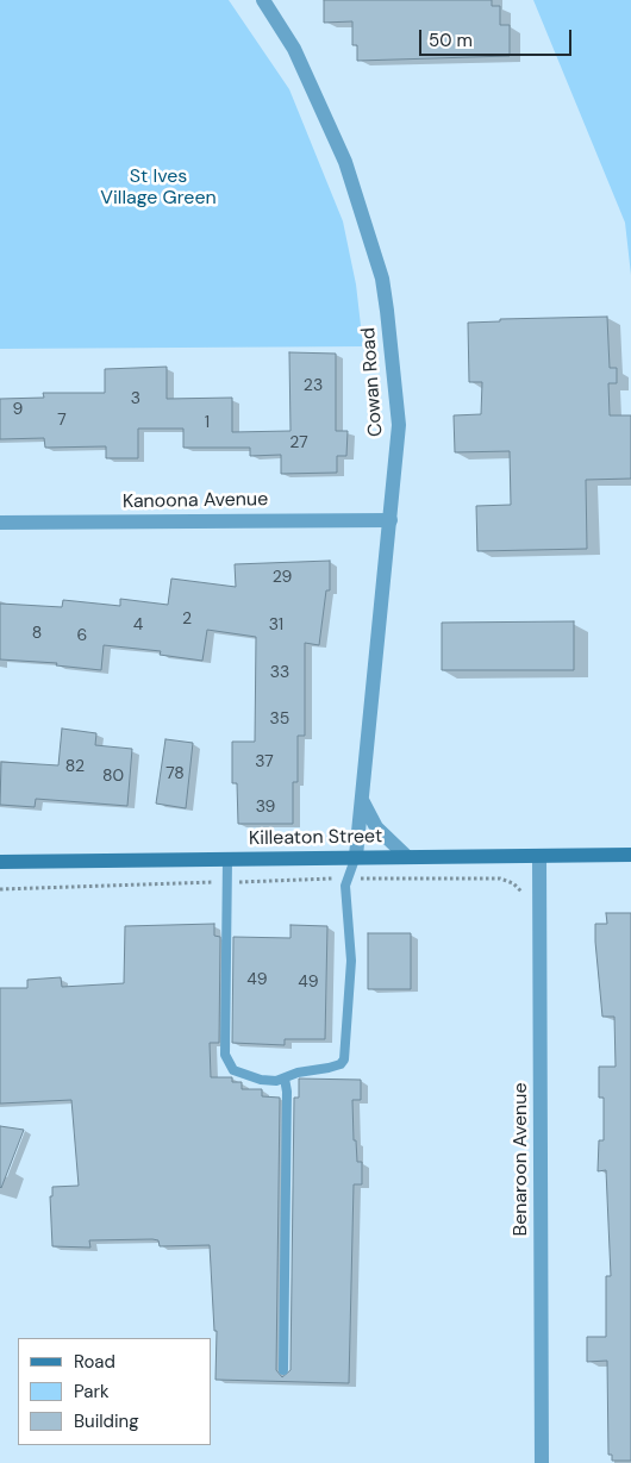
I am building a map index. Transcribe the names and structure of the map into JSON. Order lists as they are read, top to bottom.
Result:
{
  "streets": {
    "main road": ["Killeaton Street"],
    "street": ["Cowan Road", "Kanoona Avenue", "Benaroon Avenue"]
  },
  "crossings": [
    ["Cowan Road", "Kanoona Avenue"],
    ["Cowan Road", "Killeaton Street"],
    ["Killeaton Street", "Benaroon Avenue"]
  ],
  "parks": ["St Ives Village Green"],
  "house_numbers": [
    "23",
    "3",
    "9",
    "7",
    "1",
    "27",
    "29",
    "2",
    "4",
    "31",
    "8",
    "6",
    "33",
    "35",
    "37",
    "82",
    "78",
    "80",
    "39",
    "49",
    "49"
  ],
  "legend": ["Road", "Park", "Building"],
  "scale_bar": "50 m"
}
